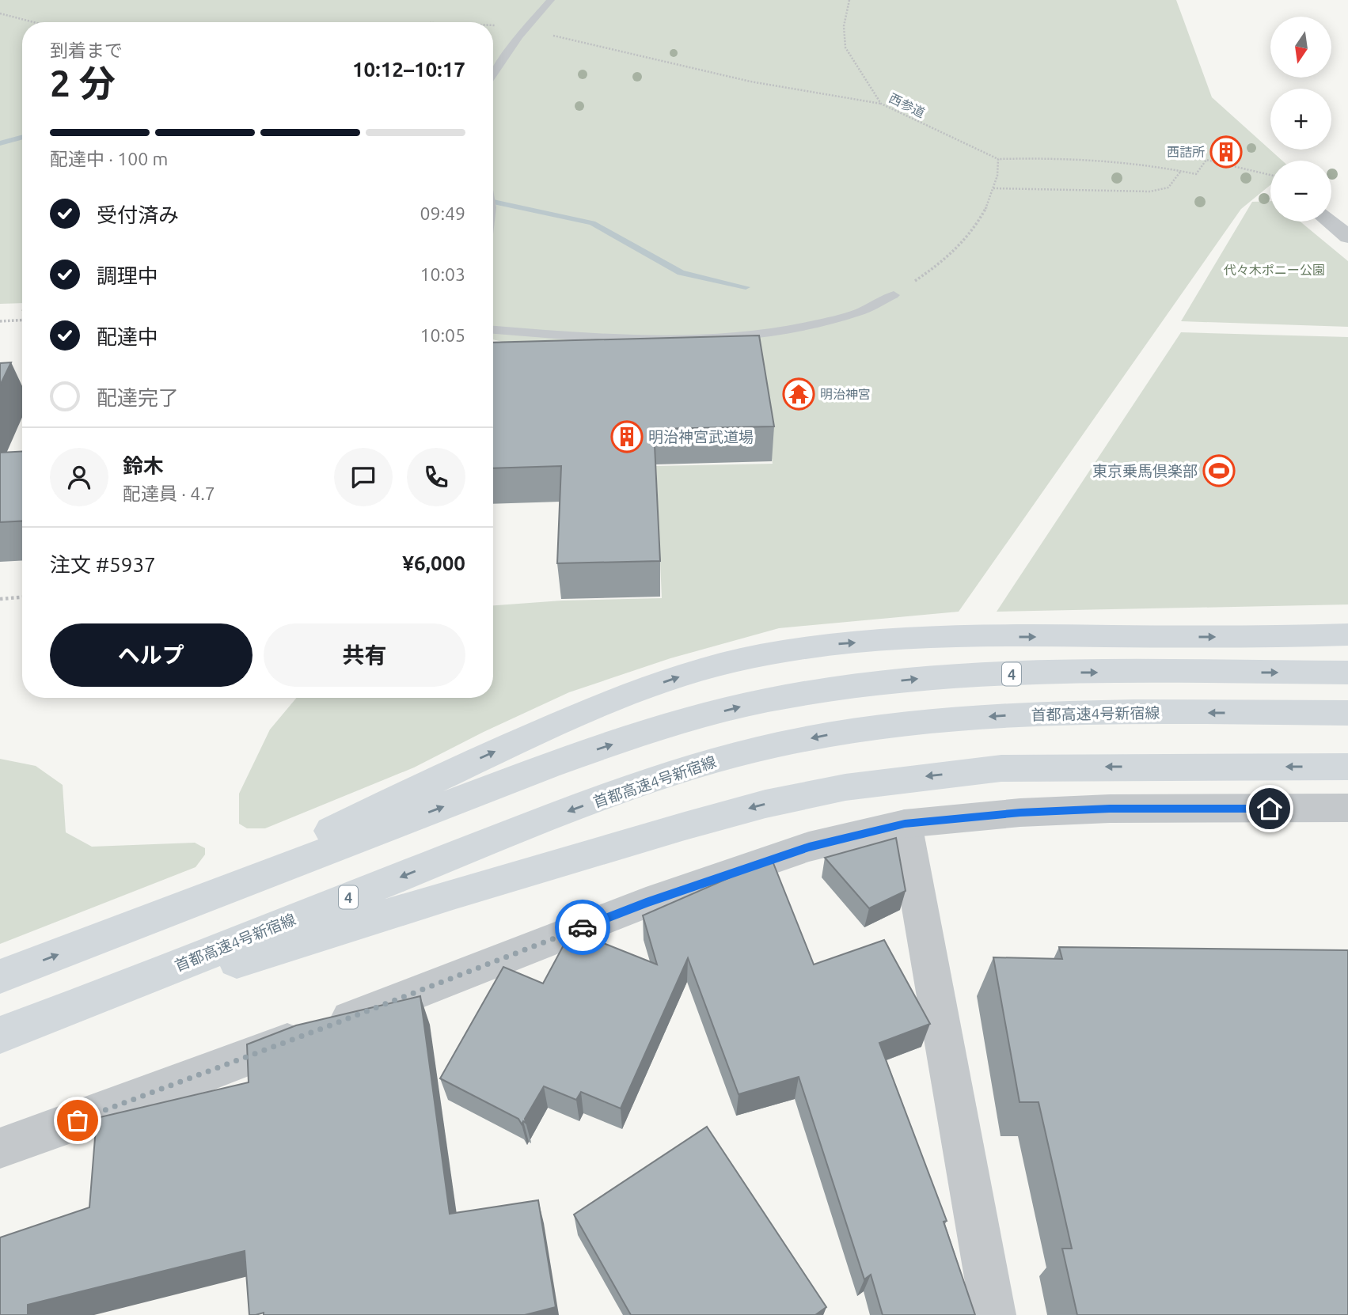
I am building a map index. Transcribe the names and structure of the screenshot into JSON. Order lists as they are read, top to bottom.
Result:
{
  "streets": {
    "highway": ["4", "首都高速4号新宿線"],
    "path": ["西参道"]
  },
  "parks": ["代々木ポニー公園"],
  "places": {
    "building": ["西詰所", "明治神宮武道場"],
    "temple": ["明治神宮"],
    "sports": ["東京乗馬倶楽部"]
  },
  "north": "bottom",
  "page": {
    "map_buttons": ["+", "−"],
    "heading": ["2 分", "到着まで", "10:12–10:17"],
    "panel": [
      "鈴木",
      "配達員 · 4.7",
      "注文 #5937",
      "¥6,000"
    ],
    "bar": "配達中 · 100 m",
    "list": [
      ["受付済み", "09:49"],
      ["調理中", "10:03"],
      ["配達中", "10:05"],
      "配達完了"
    ],
    "buttons": ["ヘルプ", "共有"]
  }
}
